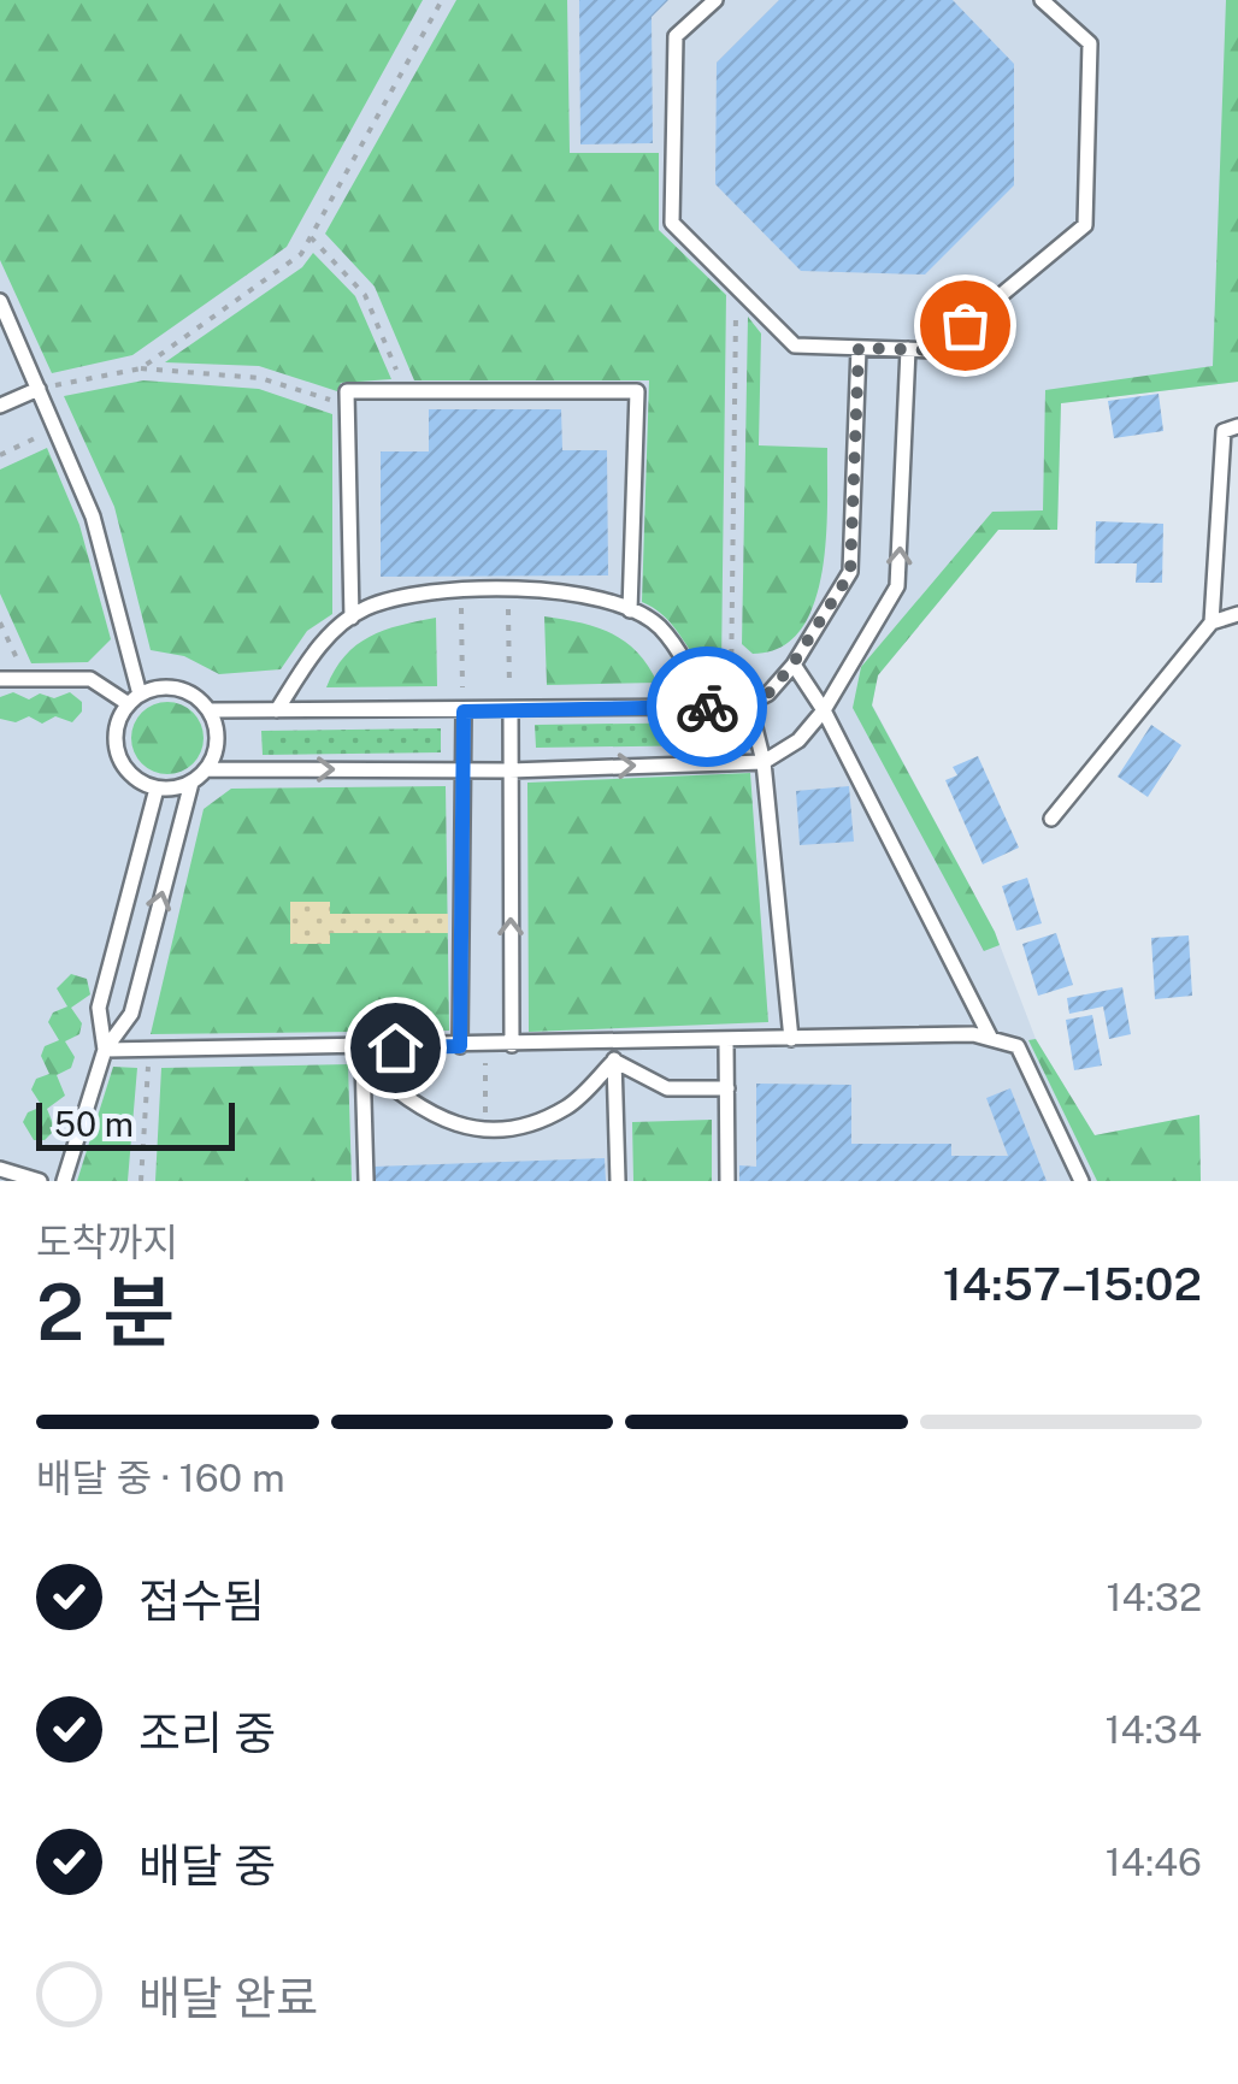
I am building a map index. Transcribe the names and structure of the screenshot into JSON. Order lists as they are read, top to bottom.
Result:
{
  "scale_bar": "50 m",
  "page": {
    "scale": "50 m",
    "heading": ["2 분", "도착까지", "14:57–15:02"],
    "bar": "배달 중 · 160 m",
    "list": [
      ["접수됨", "14:32"],
      ["조리 중", "14:34"],
      ["배달 중", "14:46"],
      "배달 완료"
    ]
  }
}
